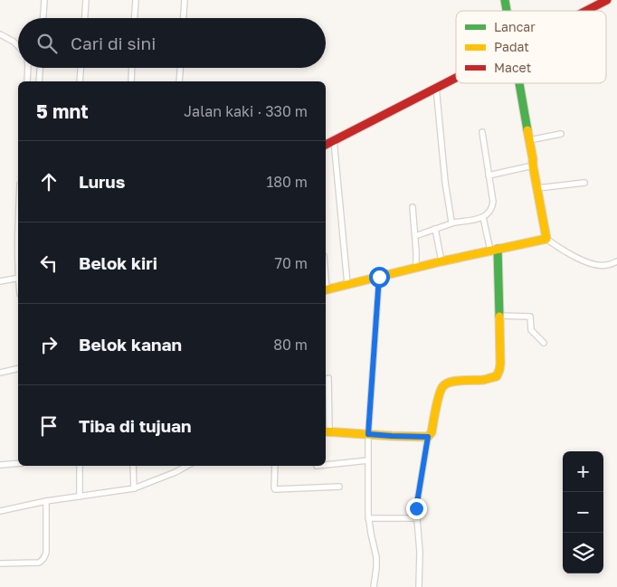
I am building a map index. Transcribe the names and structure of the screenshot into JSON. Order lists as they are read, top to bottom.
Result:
{
  "legend": ["Lancar", "Padat", "Macet"],
  "page": {
    "search": "Cari di sini",
    "heading": ["5 mnt", "Jalan kaki · 330 m"],
    "list": [
      ["Lurus", "180 m"],
      ["Belok kiri", "70 m"],
      ["Belok kanan", "80 m"],
      "Tiba di tujuan"
    ],
    "map_buttons": ["+", "−"]
  }
}
